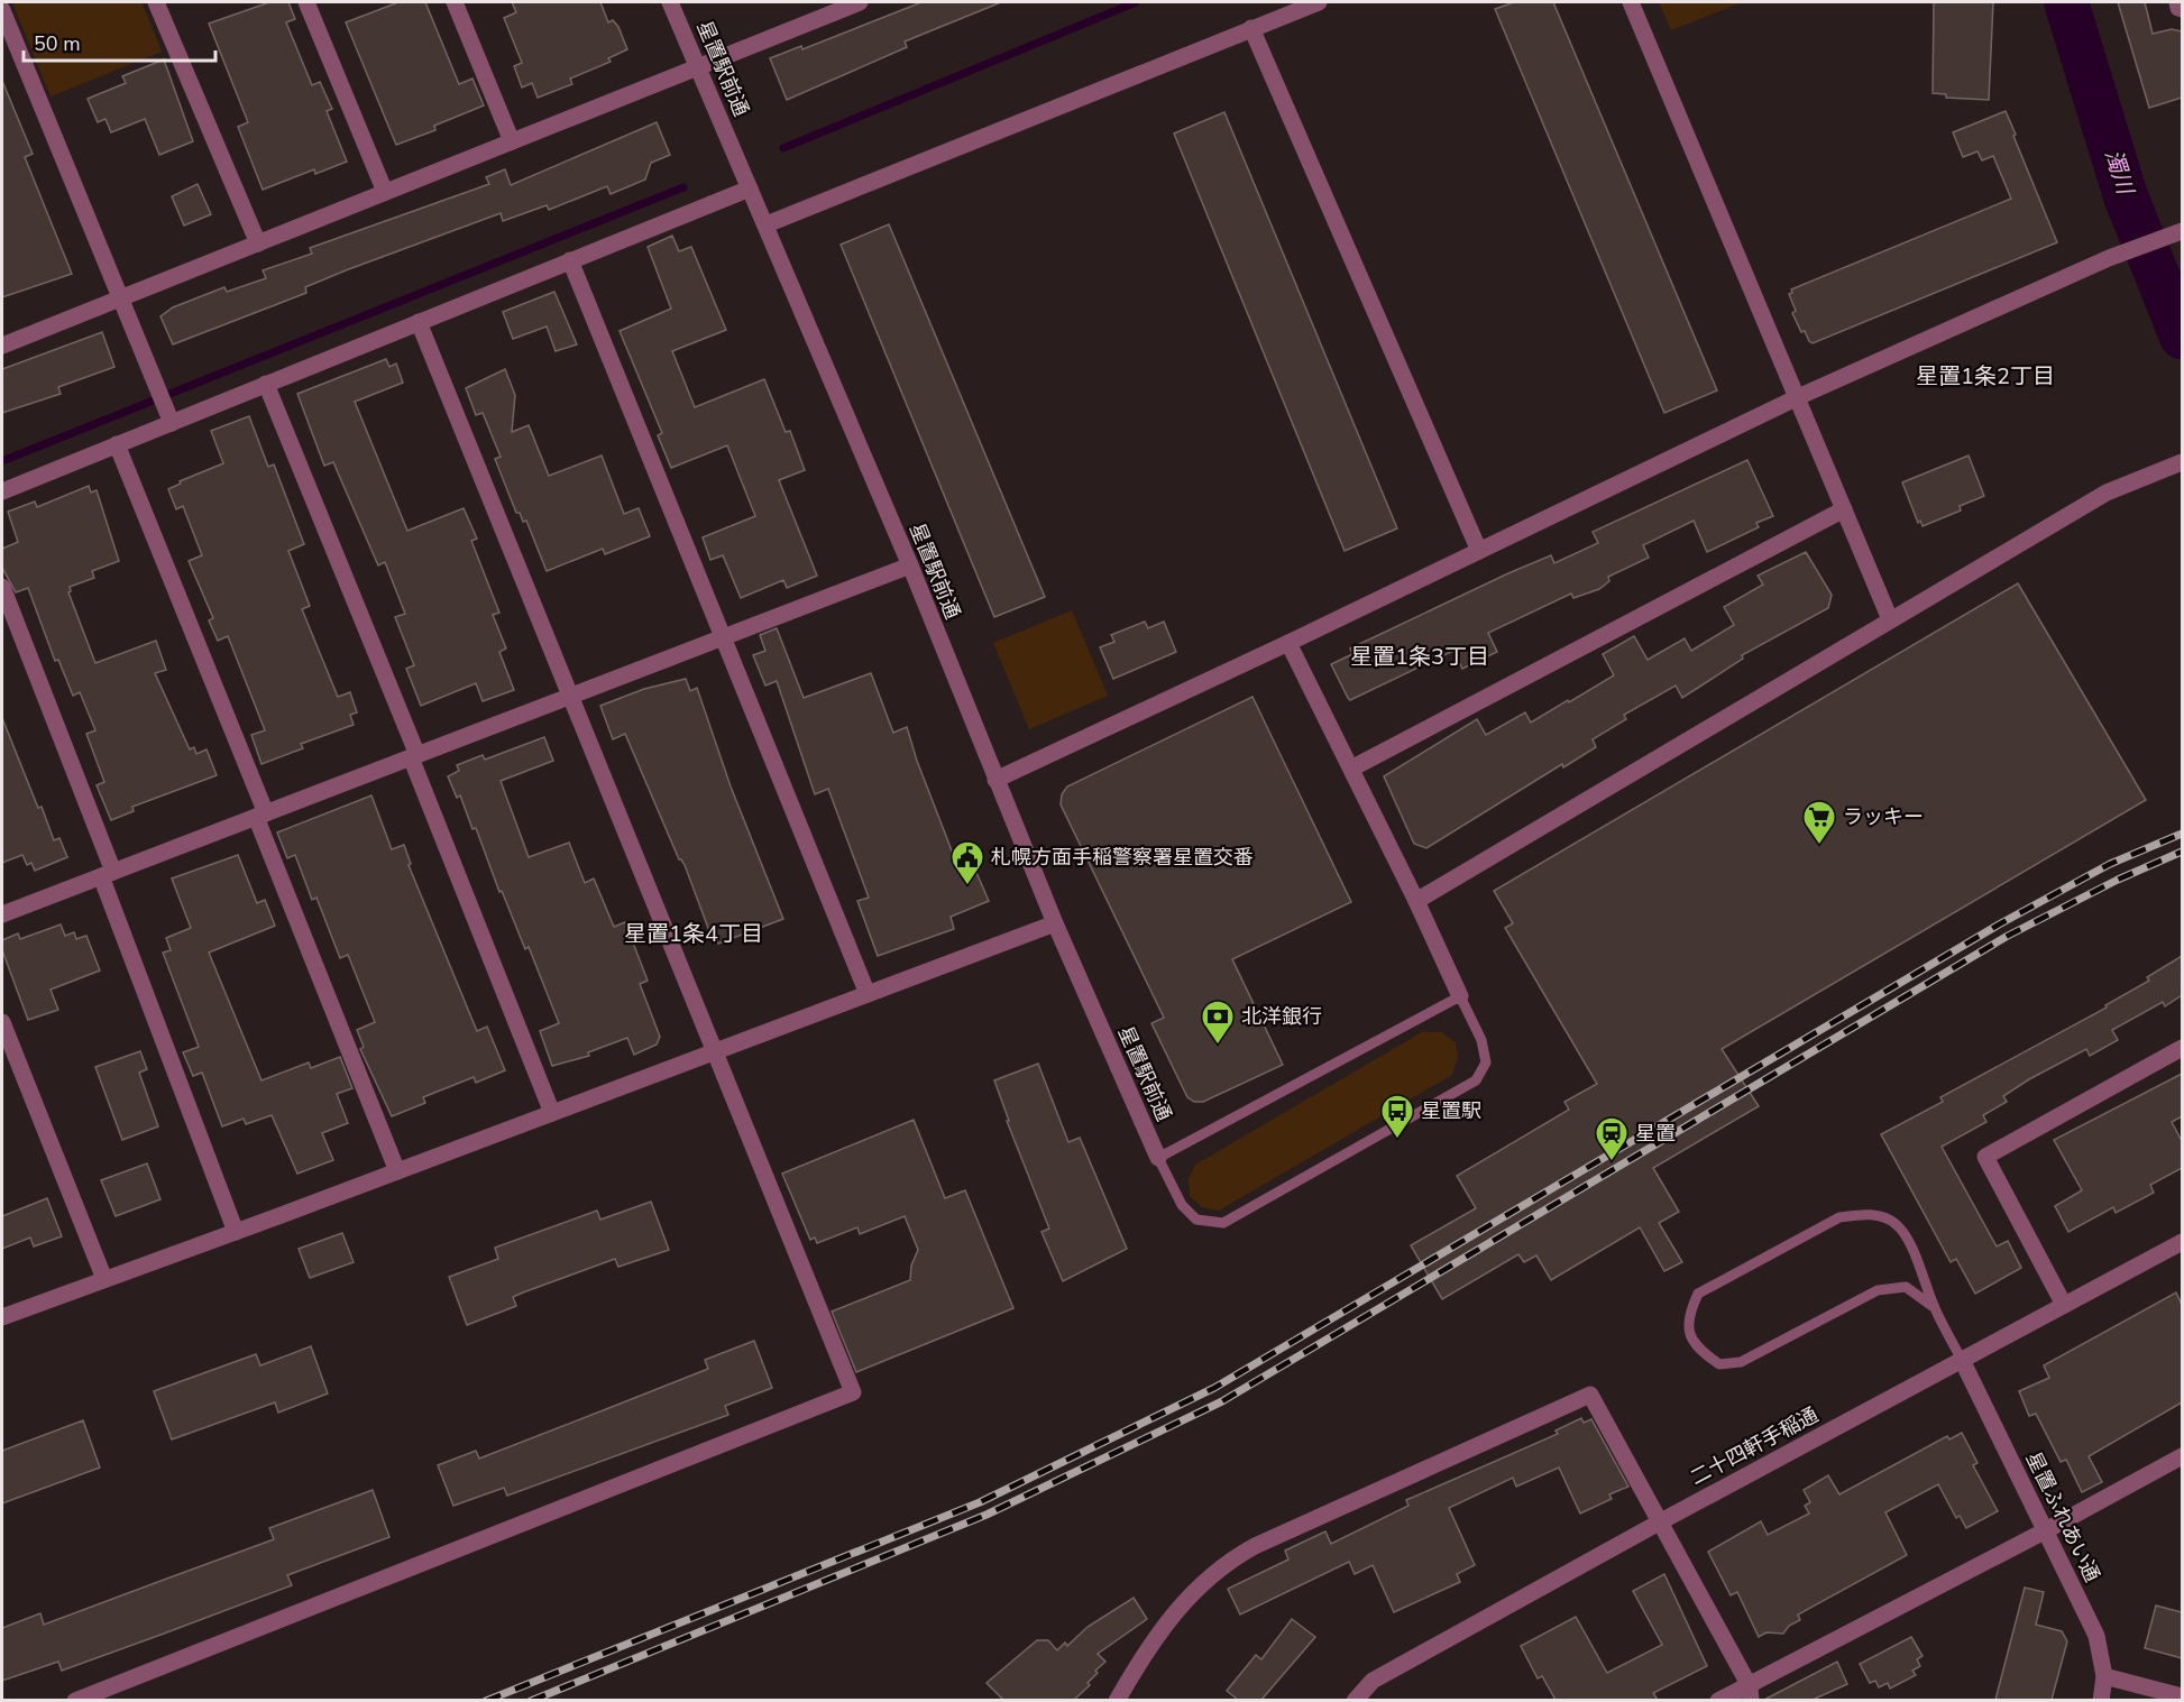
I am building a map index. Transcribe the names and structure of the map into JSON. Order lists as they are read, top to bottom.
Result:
{
  "streets": {
    "street": ["星置駅前通", "二十四軒手稲通", "星置ふれあい通"]
  },
  "crossings": [
    ["二十四軒手稲通", "星置ふれあい通"]
  ],
  "districts": ["星置1条2丁目", "星置1条3丁目", "星置1条4丁目"],
  "water": ["濁川"],
  "places": {
    "supermarket": ["ラッキー"],
    "public building": ["札幌方面手稲警察署星置交番"],
    "bank": ["北洋銀行"],
    "bus stop": ["星置駅"],
    "station": ["星置"]
  },
  "scale_bar": "50 m"
}
